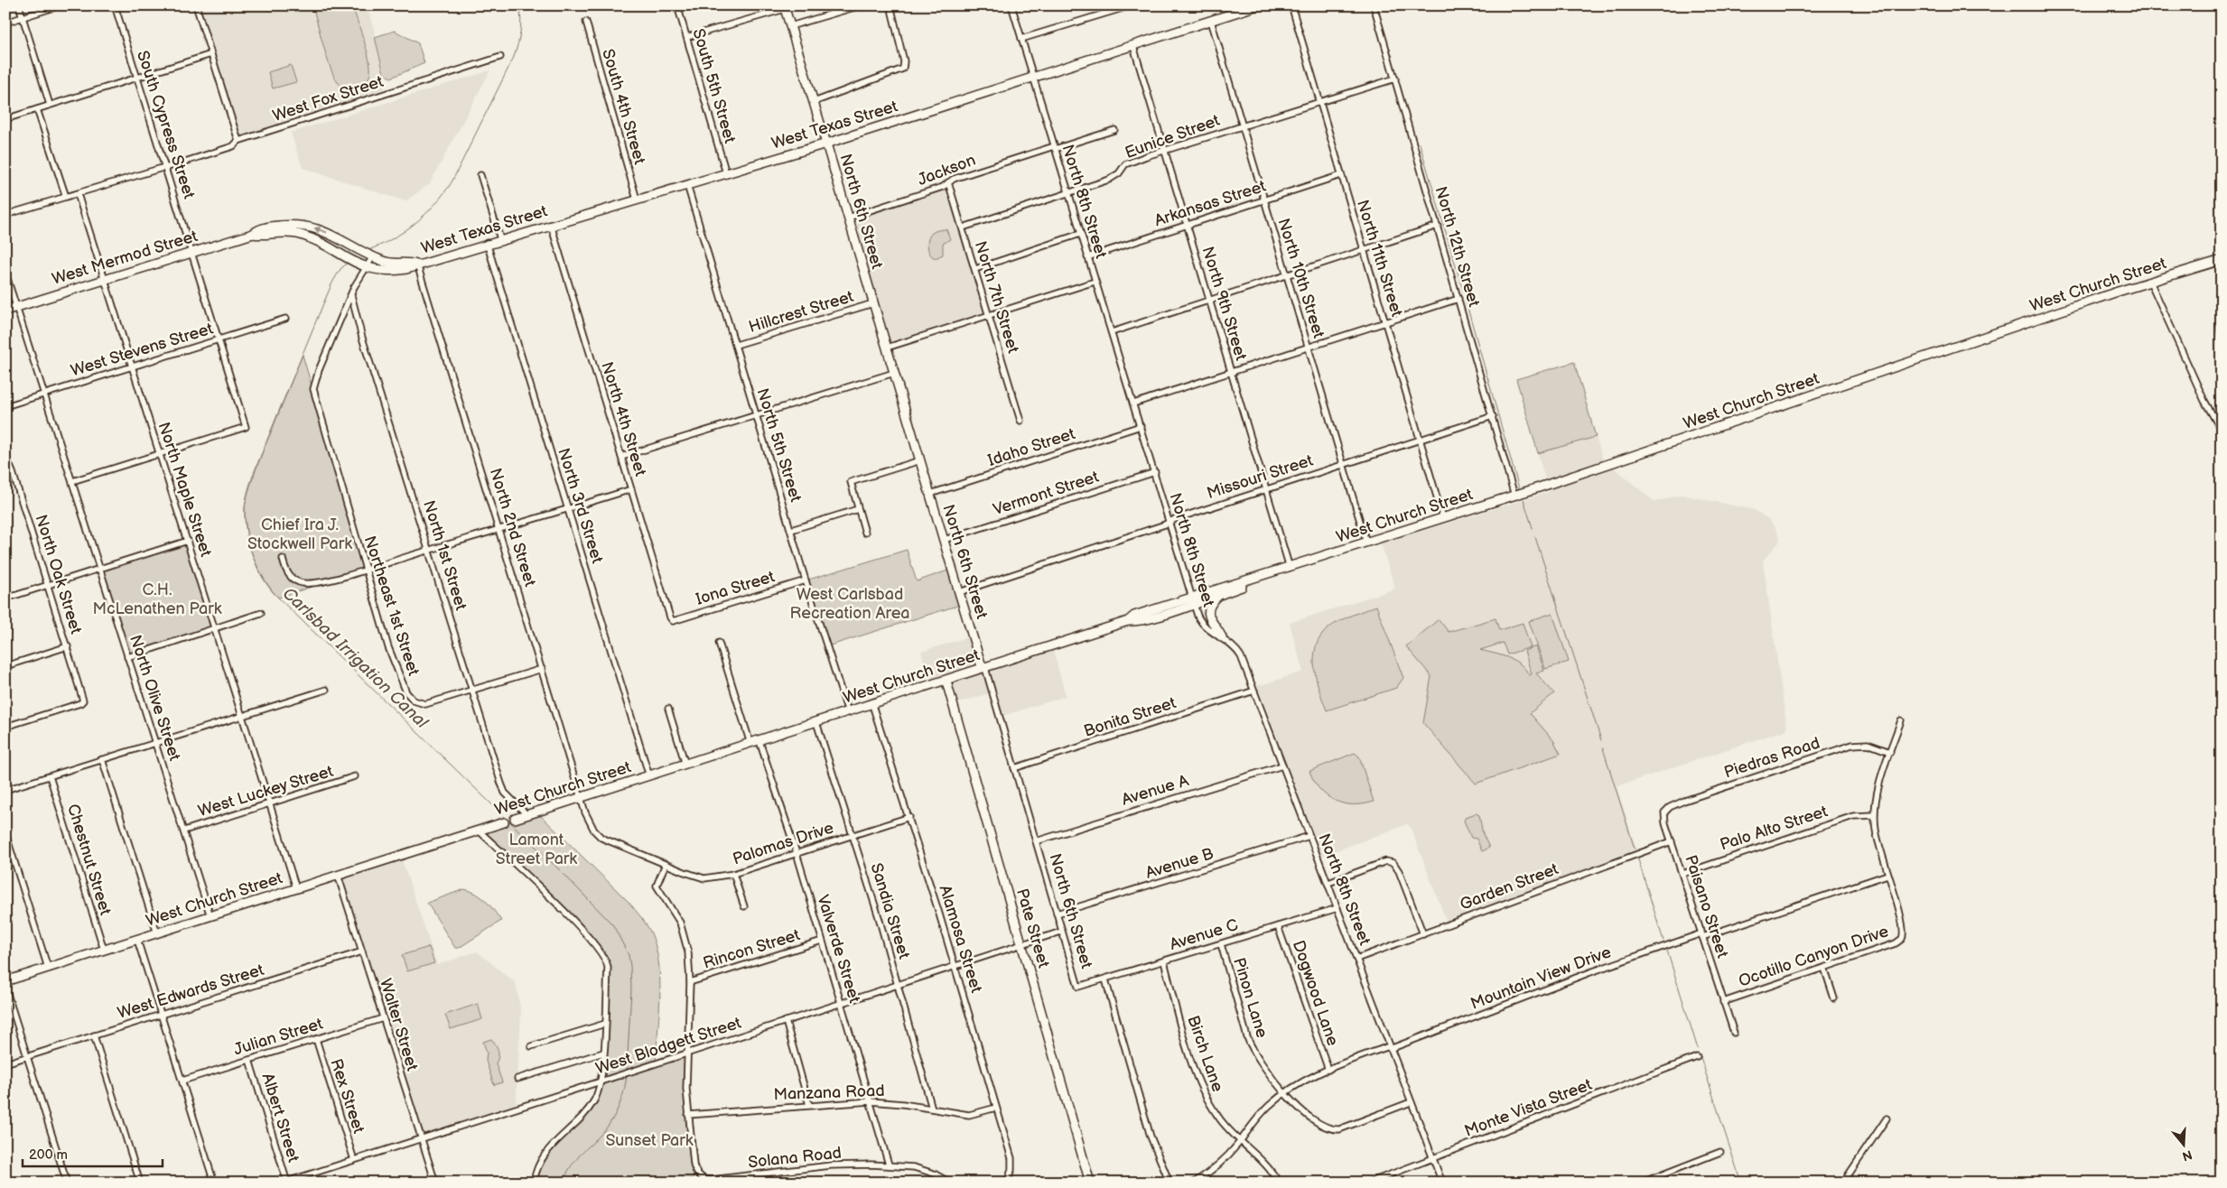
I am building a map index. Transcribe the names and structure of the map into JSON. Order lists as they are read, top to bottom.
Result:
{
  "streets": {
    "street": [
      "South 5th Street",
      "West Fox Street",
      "South 4th Street",
      "South Cypress Street",
      "West Texas Street",
      "Eunice Street",
      "Jackson",
      "North 8th Street",
      "Arkansas Street",
      "North 6th Street",
      "North 12th Street",
      "West Mermod Street",
      "North 11th Street",
      "North 10th Street",
      "West Church Street",
      "North 7th Street",
      "North 9th Street",
      "Hillcrest Street",
      "West Stevens Street",
      "North 4th Street",
      "North 5th Street",
      "Idaho Street",
      "Missouri Street",
      "North Maple Street",
      "Vermont Street",
      "North 3rd Street",
      "North 2nd Street",
      "North 1st Street",
      "North Oak Street",
      "Iona Street",
      "Northeast 1st Street",
      "North Olive Street",
      "Bonita Street",
      "Piedras Road",
      "Avenue A",
      "West Luckey Street",
      "Palo Alto Street",
      "Palomas Drive",
      "Chestnut Street",
      "Avenue B",
      "Garden Street",
      "Paisano Street",
      "Sandia Street",
      "Pate Street",
      "Avenue C",
      "Alamosa Street",
      "Rincon Street",
      "Valverde Street",
      "Ocotillo Canyon Drive",
      "Mountain View Drive",
      "West Edwards Street",
      "Dogwood Lane",
      "Pinon Lane",
      "Walter Street",
      "Julian Street",
      "West Blodgett Street",
      "Birch Lane",
      "Manzana Road",
      "Rex Street",
      "Monte Vista Street",
      "Albert Street",
      "Solana Road"
    ]
  },
  "crossings": [
    ["South 5th Street", "West Texas Street"],
    ["West Fox Street", "South Cypress Street"],
    ["West Fox Street", "North Maple Street"],
    ["South 4th Street", "West Texas Street"],
    ["South Cypress Street", "West Mermod Street"],
    ["South Cypress Street", "West Stevens Street"],
    ["South Cypress Street", "North Maple Street"],
    ["West Texas Street", "North 8th Street"],
    ["West Texas Street", "North 6th Street"],
    ["West Texas Street", "West Mermod Street"],
    ["West Texas Street", "North 10th Street"],
    ["West Texas Street", "North 9th Street"],
    ["West Texas Street", "North 4th Street"],
    ["West Texas Street", "North 5th Street"],
    ["West Texas Street", "North 3rd Street"],
    ["West Texas Street", "North 2nd Street"],
    ["West Texas Street", "Northeast 1st Street"],
    ["Eunice Street", "North 8th Street"],
    ["Eunice Street", "North 12th Street"],
    ["Eunice Street", "North 11th Street"],
    ["Eunice Street", "North 10th Street"],
    ["Eunice Street", "North 7th Street"],
    ["Eunice Street", "North 9th Street"],
    ["Jackson", "North 8th Street"],
    ["Jackson", "North 6th Street"],
    ["Jackson", "North 7th Street"],
    ["North 8th Street", "Arkansas Street"],
    ["North 8th Street", "West Church Street"],
    ["North 8th Street", "Idaho Street"],
    ["North 8th Street", "Missouri Street"],
    ["North 8th Street", "Vermont Street"],
    ["North 8th Street", "Bonita Street"],
    ["North 8th Street", "Avenue A"],
    ["North 8th Street", "Avenue B"],
    ["North 8th Street", "Garden Street"],
    ["North 8th Street", "Avenue C"],
    ["North 8th Street", "Mountain View Drive"],
    ["North 8th Street", "Pinon Lane"],
    ["North 8th Street", "Monte Vista Street"],
    ["Arkansas Street", "North 11th Street"],
    ["Arkansas Street", "North 10th Street"],
    ["Arkansas Street", "North 9th Street"],
    ["North 6th Street", "West Church Street"],
    ["North 6th Street", "Hillcrest Street"],
    ["North 6th Street", "Idaho Street"],
    ["North 6th Street", "Missouri Street"],
    ["North 6th Street", "Vermont Street"],
    ["North 6th Street", "Bonita Street"],
    ["North 6th Street", "Avenue A"],
    ["North 6th Street", "Avenue B"],
    ["North 6th Street", "Avenue C"],
    ["North 6th Street", "West Blodgett Street"],
    ["North 12th Street", "West Church Street"],
    ["North 12th Street", "Missouri Street"],
    ["West Mermod Street", "North Maple Street"],
    ["West Mermod Street", "North Olive Street"],
    ["North 11th Street", "West Church Street"],
    ["North 11th Street", "Missouri Street"],
    ["North 10th Street", "West Church Street"],
    ["North 10th Street", "Missouri Street"],
    ["West Church Street", "North 9th Street"],
    ["West Church Street", "North 5th Street"],
    ["West Church Street", "North Maple Street"],
    ["West Church Street", "North 3rd Street"],
    ["West Church Street", "North 2nd Street"],
    ["West Church Street", "North 1st Street"],
    ["West Church Street", "North Olive Street"],
    ["West Church Street", "Chestnut Street"],
    ["West Church Street", "Sandia Street"],
    ["West Church Street", "Pate Street"],
    ["West Church Street", "Alamosa Street"],
    ["West Church Street", "Valverde Street"],
    ["West Church Street", "Walter Street"],
    ["North 9th Street", "Missouri Street"],
    ["Hillcrest Street", "North 5th Street"],
    ["West Stevens Street", "North Maple Street"],
    ["West Stevens Street", "North Olive Street"],
    ["North 4th Street", "Iona Street"],
    ["North 5th Street", "Iona Street"],
    ["North Maple Street", "West Luckey Street"],
    ["North 2nd Street", "Northeast 1st Street"],
    ["North 1st Street", "Northeast 1st Street"],
    ["North Olive Street", "West Luckey Street"],
    ["Piedras Road", "Paisano Street"],
    ["Piedras Road", "Ocotillo Canyon Drive"],
    ["Palo Alto Street", "Paisano Street"],
    ["Palo Alto Street", "Ocotillo Canyon Drive"],
    ["Palomas Drive", "Sandia Street"],
    ["Palomas Drive", "Alamosa Street"],
    ["Palomas Drive", "Valverde Street"],
    ["Palomas Drive", "Solana Road"],
    ["Garden Street", "Paisano Street"],
    ["Paisano Street", "Ocotillo Canyon Drive"],
    ["Paisano Street", "Mountain View Drive"],
    ["Sandia Street", "West Blodgett Street"],
    ["Sandia Street", "Manzana Road"],
    ["Pate Street", "West Blodgett Street"],
    ["Avenue C", "Dogwood Lane"],
    ["Avenue C", "Pinon Lane"],
    ["Avenue C", "Birch Lane"],
    ["Alamosa Street", "West Blodgett Street"],
    ["Alamosa Street", "Manzana Road"],
    ["Rincon Street", "Valverde Street"],
    ["Rincon Street", "Solana Road"],
    ["Valverde Street", "West Blodgett Street"],
    ["Valverde Street", "Manzana Road"],
    ["Valverde Street", "Solana Road"],
    ["Ocotillo Canyon Drive", "Mountain View Drive"],
    ["Mountain View Drive", "Dogwood Lane"],
    ["Mountain View Drive", "Pinon Lane"],
    ["Mountain View Drive", "Birch Lane"],
    ["West Edwards Street", "Walter Street"],
    ["Walter Street", "Julian Street"],
    ["Walter Street", "West Blodgett Street"],
    ["Julian Street", "Rex Street"],
    ["Julian Street", "Albert Street"],
    ["West Blodgett Street", "Rex Street"],
    ["West Blodgett Street", "Albert Street"],
    ["West Blodgett Street", "Solana Road"],
    ["Manzana Road", "Solana Road"]
  ],
  "water": ["Carlsbad Irrigation Canal"],
  "parks": [
    "Chief Ira J. Stockwell Park",
    "C.H. McLenathen Park",
    "West Carlsbad Recreation Area",
    "Lamont Street Park",
    "Sunset Park"
  ],
  "scale_bar": "200 m",
  "north": "bottom"
}
